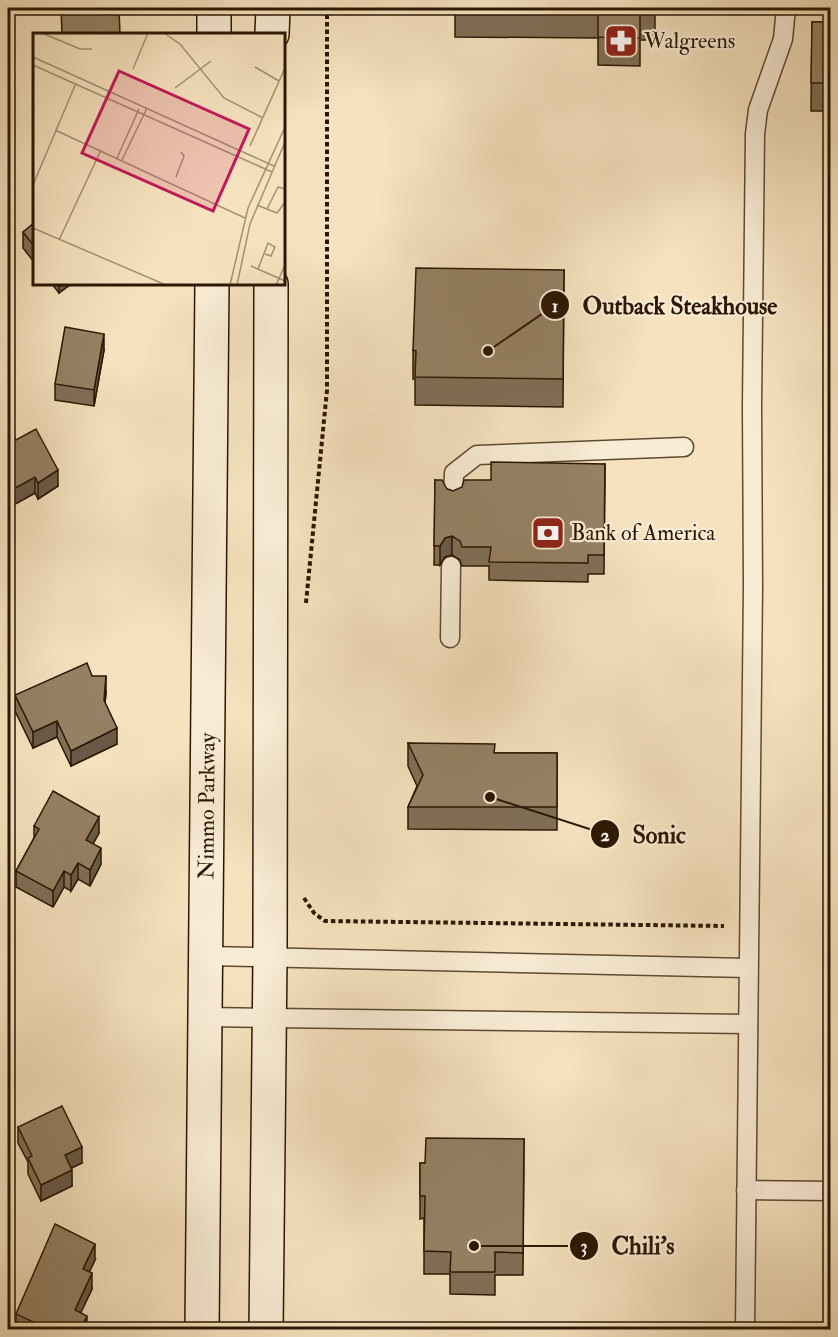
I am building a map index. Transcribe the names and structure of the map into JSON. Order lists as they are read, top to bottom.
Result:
{
  "streets": {
    "main road": ["Nimmo Parkway"]
  },
  "places": {
    "pharmacy": ["Walgreens"],
    "other": ["Outback Steakhouse", "Sonic", "Chili's"],
    "bank": ["Bank of America"]
  }
}
